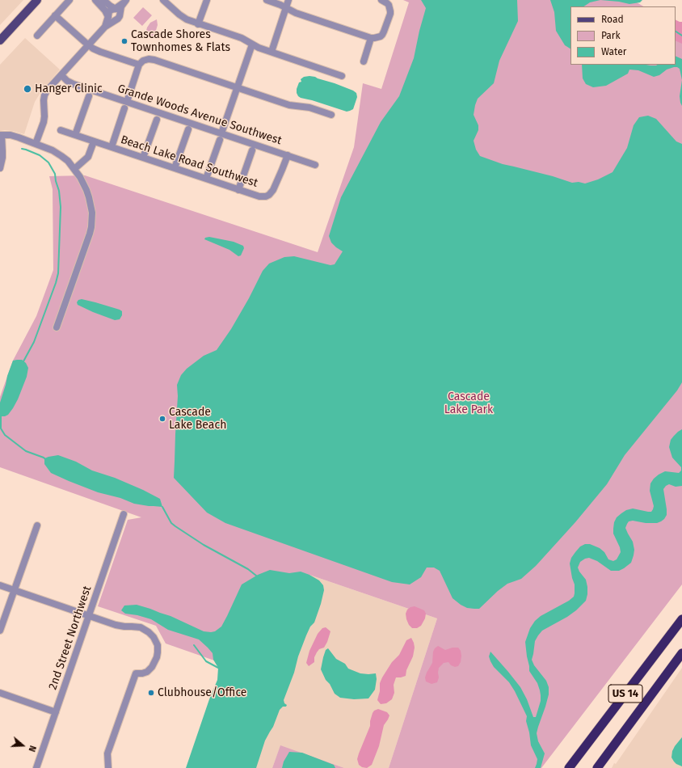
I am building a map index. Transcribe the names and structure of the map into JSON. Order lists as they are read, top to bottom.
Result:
{
  "streets": {
    "highway": ["US 14"],
    "street": ["Grande Woods Avenue Southwest", "Beach Lake Road Southwest", "2nd Street Northwest"]
  },
  "crossings": [
    ["Grande Woods Avenue Southwest", "Beach Lake Road Southwest"]
  ],
  "parks": ["Cascade Lake Park"],
  "places": [
    "Cascade Shores Townhomes & Flats",
    "Hanger Clinic",
    "Cascade Lake Beach",
    "Clubhouse/Office"
  ],
  "legend": ["Road", "Park", "Water"],
  "north": "right"
}
